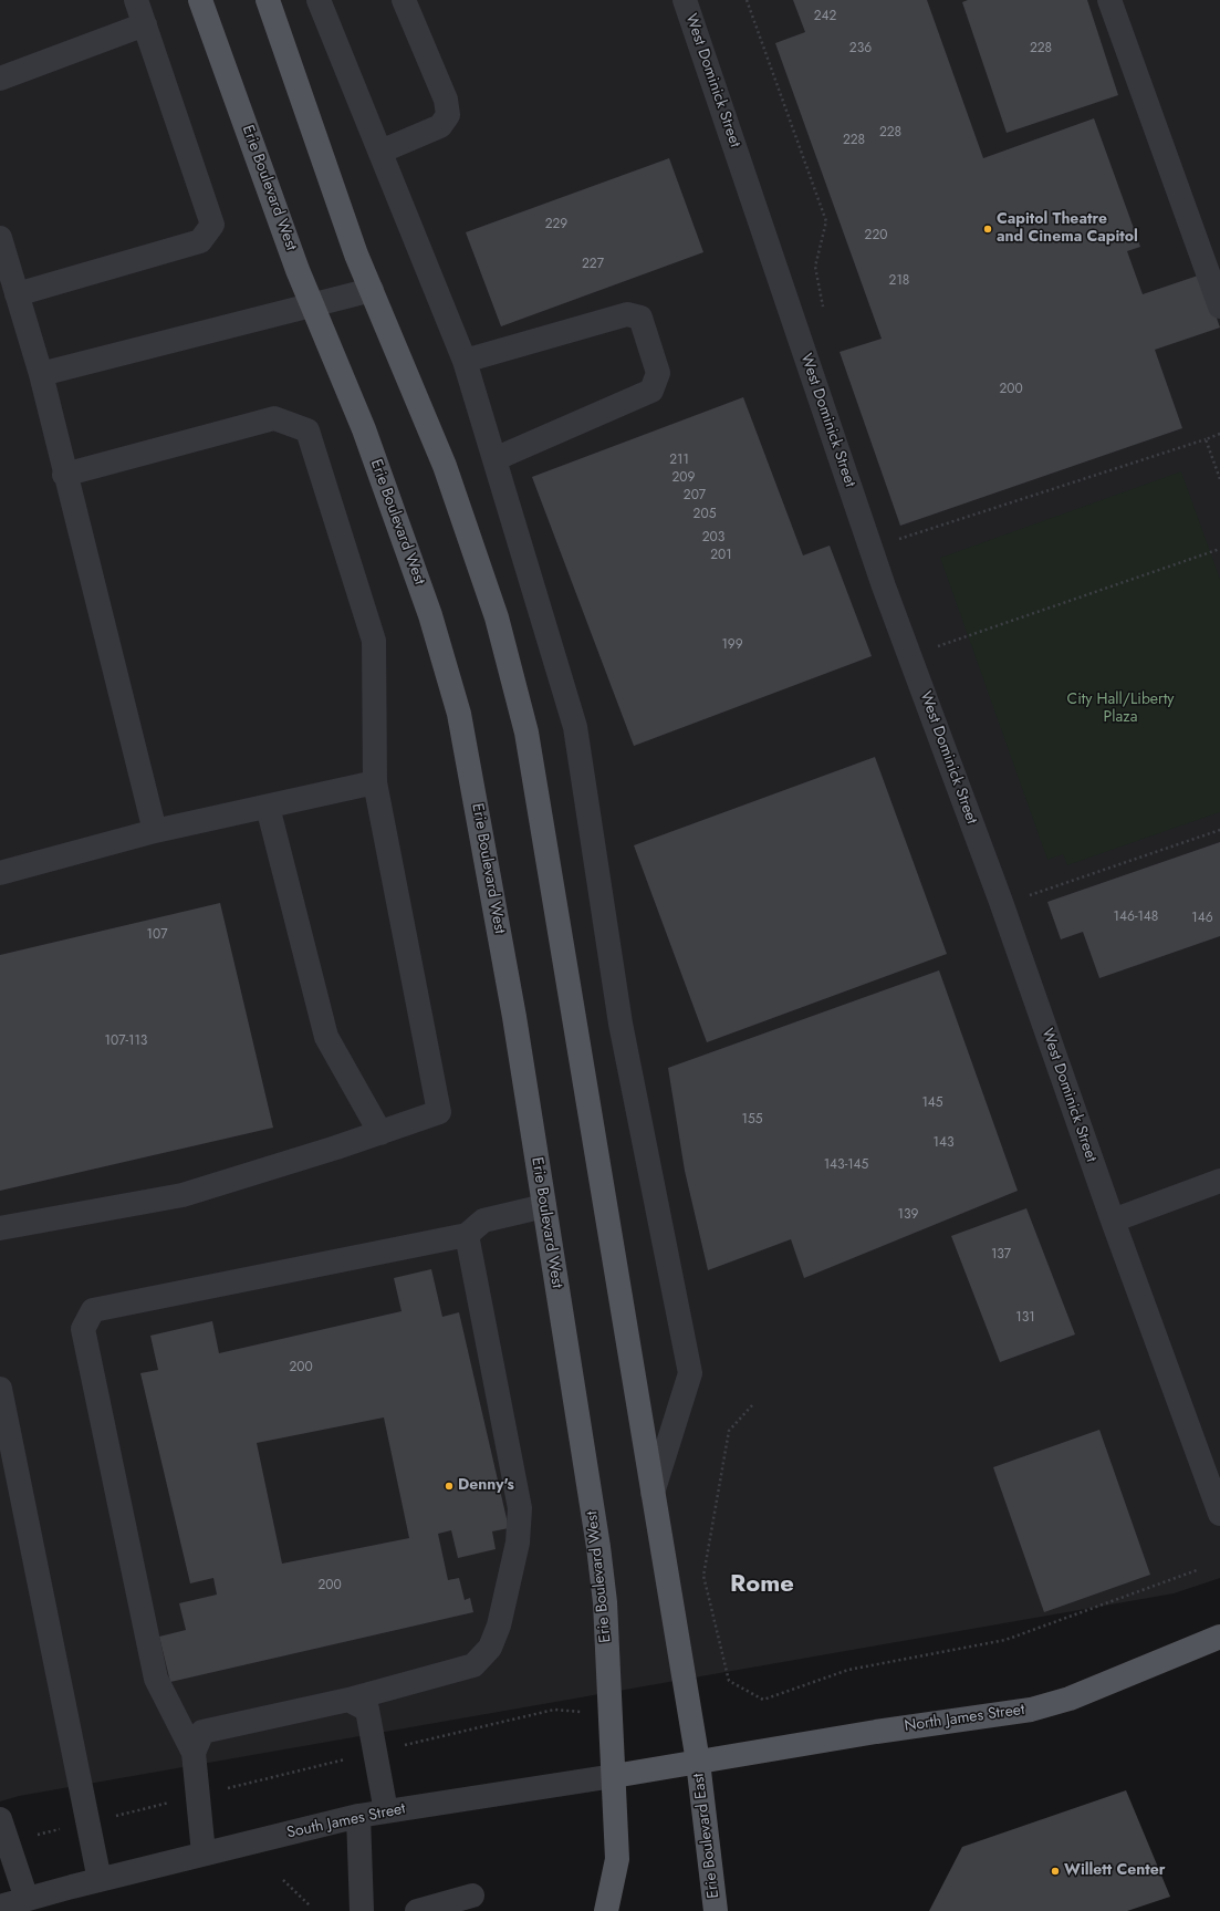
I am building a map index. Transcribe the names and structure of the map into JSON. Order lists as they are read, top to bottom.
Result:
{
  "streets": {
    "main road": [
      "Erie Boulevard West",
      "North James Street",
      "South James Street",
      "Erie Boulevard East"
    ],
    "street": ["West Dominick Street"]
  },
  "crossings": [
    ["Erie Boulevard West", "South James Street"],
    ["North James Street", "South James Street"],
    ["North James Street", "Erie Boulevard East"],
    ["South James Street", "Erie Boulevard East"]
  ],
  "districts": ["Rome"],
  "parks": ["City Hall/Liberty Plaza"],
  "places": ["Capitol Theatre and Cinema Capitol", "Denny's", "Willett Center"],
  "house_numbers": [
    "242",
    "236",
    "228",
    "228",
    "228",
    "229",
    "220",
    "227",
    "218",
    "200",
    "211",
    "209",
    "207",
    "205",
    "203",
    "201",
    "199",
    "146-148",
    "146",
    "107",
    "107-113",
    "145",
    "155",
    "143",
    "143-145",
    "139",
    "137",
    "131",
    "200",
    "200"
  ]
}
